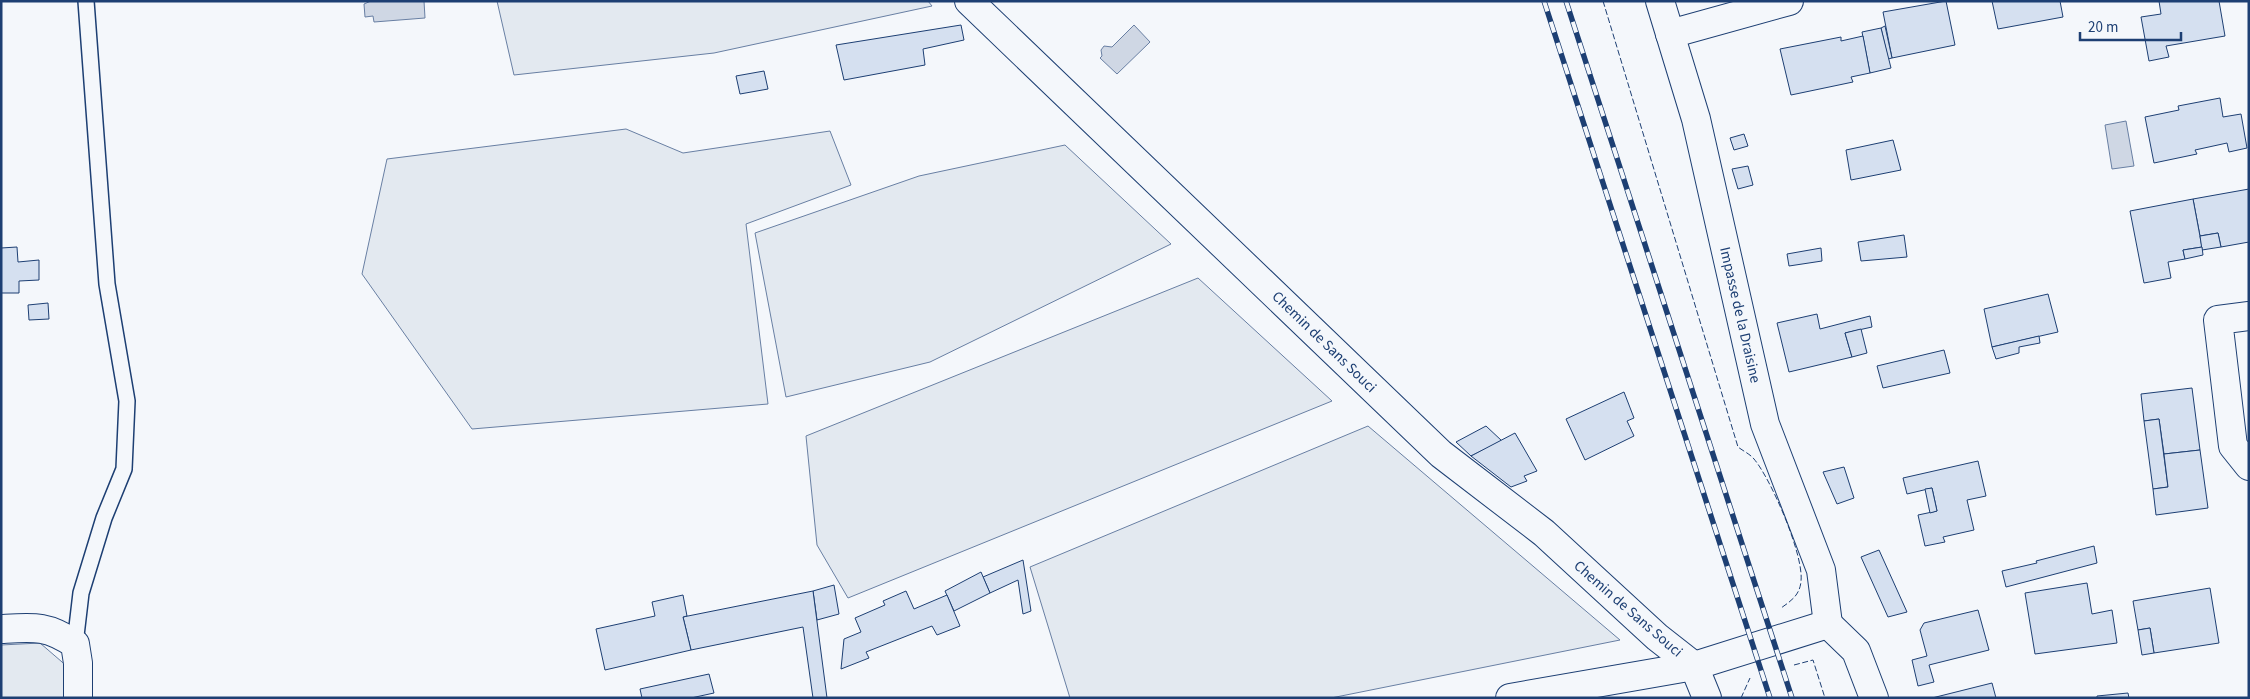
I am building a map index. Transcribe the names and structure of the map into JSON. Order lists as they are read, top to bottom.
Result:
{
  "streets": {
    "street": ["Impasse de la Draisine", "Chemin de Sans Souci"]
  },
  "scale_bar": "20 m"
}
